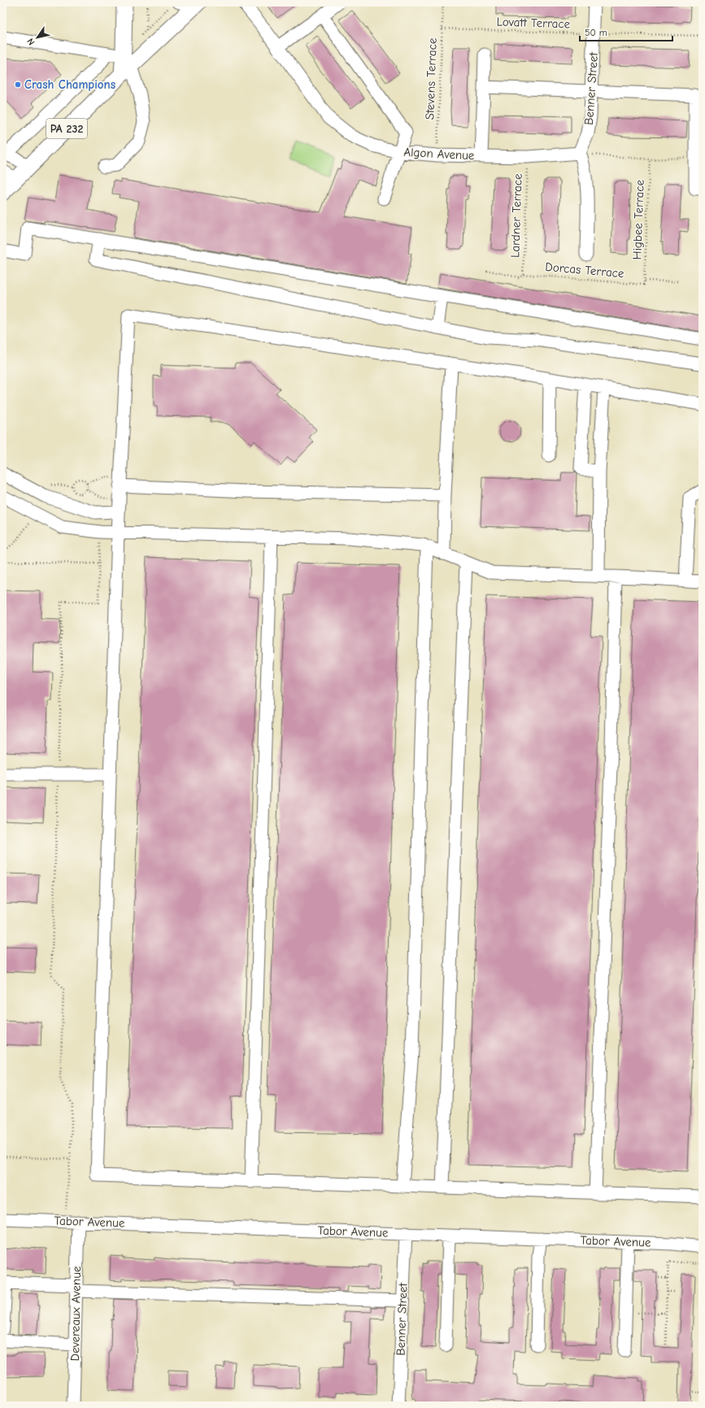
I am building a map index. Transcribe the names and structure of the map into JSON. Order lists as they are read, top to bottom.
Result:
{
  "streets": {
    "main road": ["PA 232"],
    "street": [
      "Benner Street",
      "Algon Avenue",
      "Tabor Avenue",
      "Devereaux Avenue"
    ],
    "path": [
      "Lovatt Terrace",
      "Stevens Terrace",
      "Lardner Terrace",
      "Higbee Terrace",
      "Dorcas Terrace"
    ]
  },
  "crossings": [
    ["Lovatt Terrace", "Stevens Terrace"],
    ["Lovatt Terrace", "Benner Street"],
    ["Stevens Terrace", "Algon Avenue"],
    ["Benner Street", "Algon Avenue"],
    ["Benner Street", "Tabor Avenue"],
    ["Algon Avenue", "Lardner Terrace"],
    ["Lardner Terrace", "Dorcas Terrace"],
    ["Higbee Terrace", "Dorcas Terrace"],
    ["Tabor Avenue", "Devereaux Avenue"]
  ],
  "places": ["Crash Champions"],
  "scale_bar": "50 m",
  "north": "bottom left"
}
